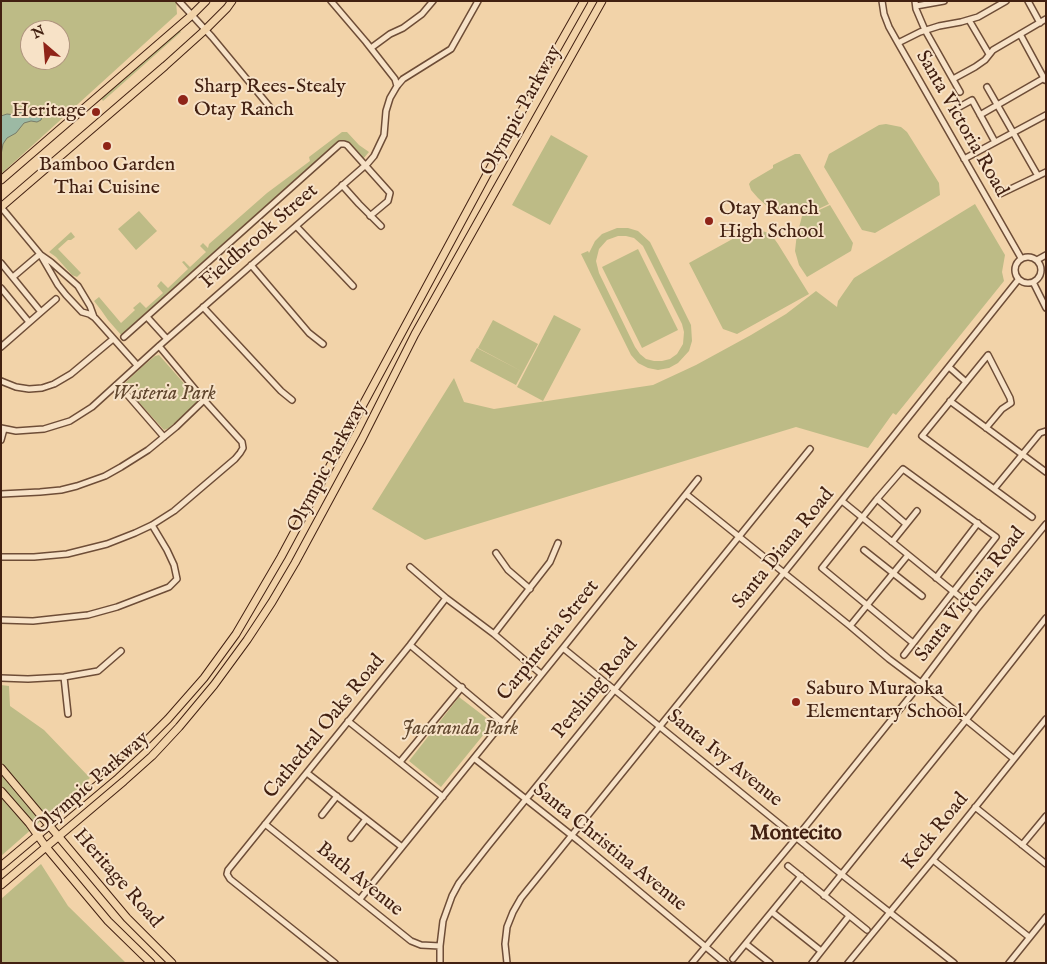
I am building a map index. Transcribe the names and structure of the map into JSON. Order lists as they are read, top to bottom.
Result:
{
  "streets": {
    "main road": ["Olympic Parkway", "Heritage Road"],
    "street": [
      "Santa Victoria Road",
      "Fieldbrook Street",
      "Santa Diana Road",
      "Carpinteria Street",
      "Pershing Road",
      "Cathedral Oaks Road",
      "Santa Ivy Avenue",
      "Keck Road",
      "Santa Christina Avenue",
      "Bath Avenue"
    ]
  },
  "crossings": [
    ["Olympic Parkway", "Heritage Road"],
    ["Santa Victoria Road", "Santa Diana Road"],
    ["Santa Victoria Road", "Santa Ivy Avenue"],
    ["Santa Victoria Road", "Santa Christina Avenue"],
    ["Santa Diana Road", "Santa Ivy Avenue"],
    ["Santa Diana Road", "Santa Christina Avenue"],
    ["Carpinteria Street", "Santa Ivy Avenue"],
    ["Carpinteria Street", "Santa Christina Avenue"],
    ["Carpinteria Street", "Bath Avenue"],
    ["Pershing Road", "Santa Ivy Avenue"],
    ["Pershing Road", "Santa Christina Avenue"],
    ["Pershing Road", "Bath Avenue"],
    ["Cathedral Oaks Road", "Bath Avenue"],
    ["Santa Ivy Avenue", "Keck Road"]
  ],
  "districts": ["Montecito"],
  "parks": ["Wisteria Park", "Jacaranda Park"],
  "places": [
    "Sharp Rees-Stealy Otay Ranch",
    "Heritage",
    "Bamboo Garden Thai Cuisine",
    "Otay Ranch High School",
    "Saburo Muraoka Elementary School"
  ],
  "north": "top left"
}
